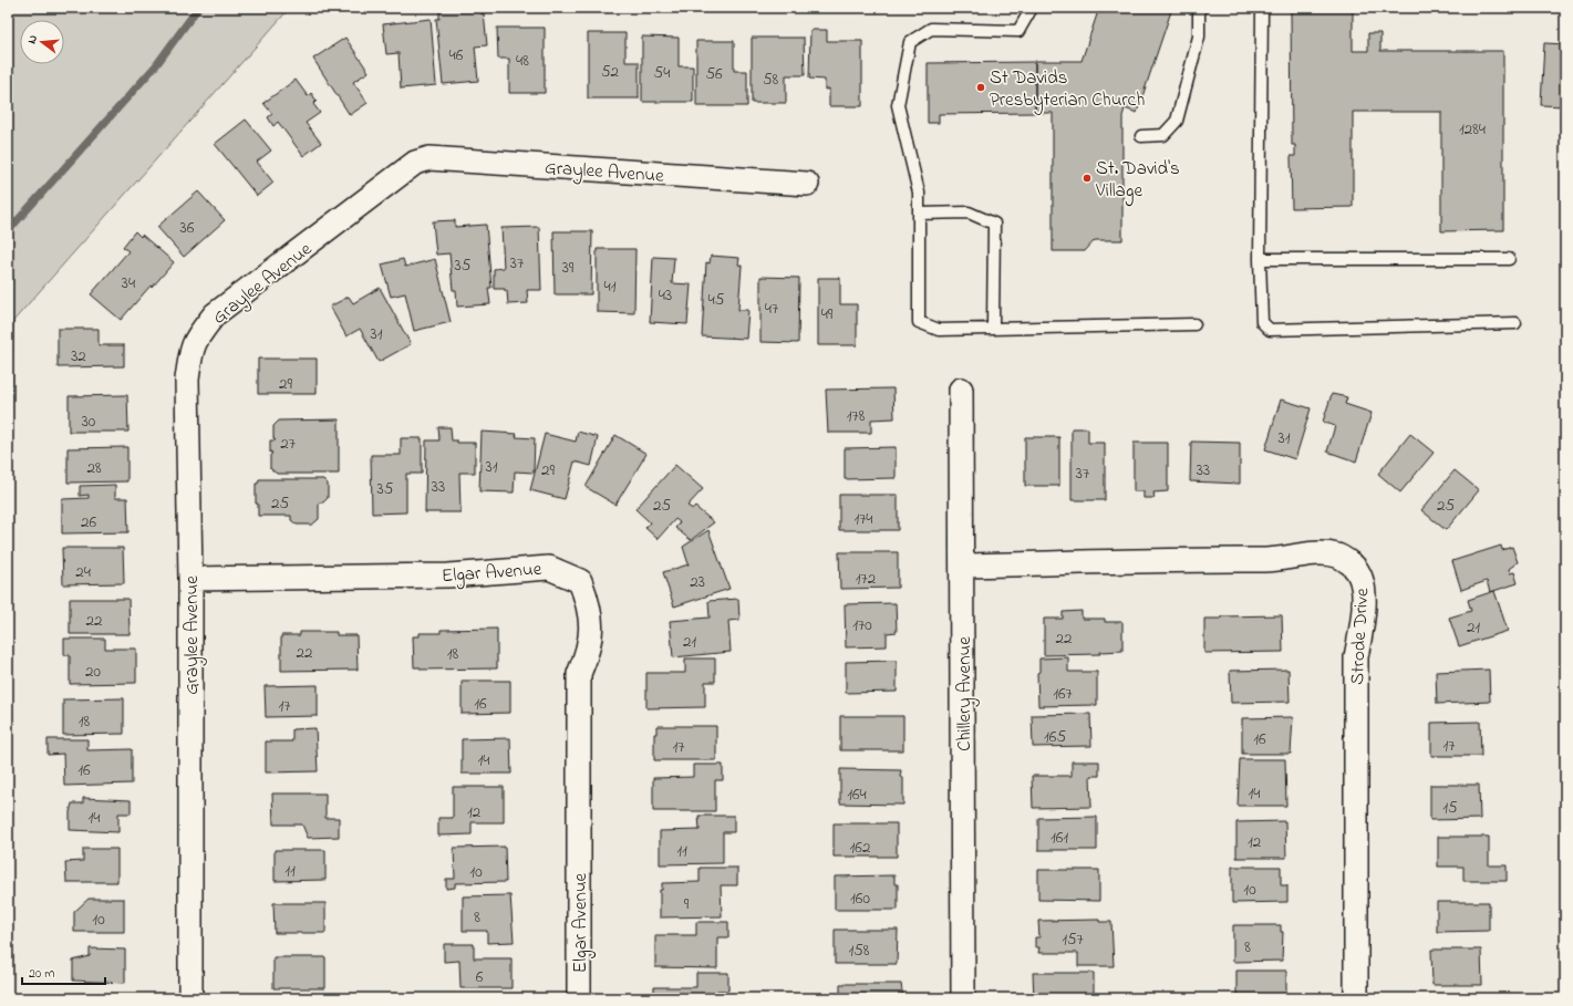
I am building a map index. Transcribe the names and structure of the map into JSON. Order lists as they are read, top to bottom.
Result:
{
  "streets": {
    "street": [
      "Graylee Avenue",
      "Elgar Avenue",
      "Strode Drive",
      "Chillery Avenue"
    ]
  },
  "crossings": [
    ["Graylee Avenue", "Elgar Avenue"],
    ["Strode Drive", "Chillery Avenue"]
  ],
  "places": ["St Davids Presbyterian Church", "St. David's Village"],
  "house_numbers": [
    "46",
    "48",
    "52",
    "54",
    "56",
    "58",
    "1284",
    "36",
    "37",
    "35",
    "39",
    "34",
    "41",
    "43",
    "45",
    "47",
    "49",
    "31",
    "32",
    "29",
    "178",
    "30",
    "31",
    "27",
    "31",
    "28",
    "29",
    "33",
    "37",
    "33",
    "35",
    "25",
    "25",
    "25",
    "174",
    "26",
    "24",
    "172",
    "23",
    "22",
    "170",
    "21",
    "22",
    "21",
    "22",
    "18",
    "20",
    "167",
    "16",
    "17",
    "18",
    "165",
    "16",
    "17",
    "17",
    "14",
    "16",
    "14",
    "164",
    "15",
    "12",
    "14",
    "161",
    "12",
    "162",
    "11",
    "11",
    "10",
    "10",
    "160",
    "9",
    "8",
    "10",
    "157",
    "8",
    "158",
    "6"
  ],
  "scale_bar": "20 m",
  "north": "left"
}
